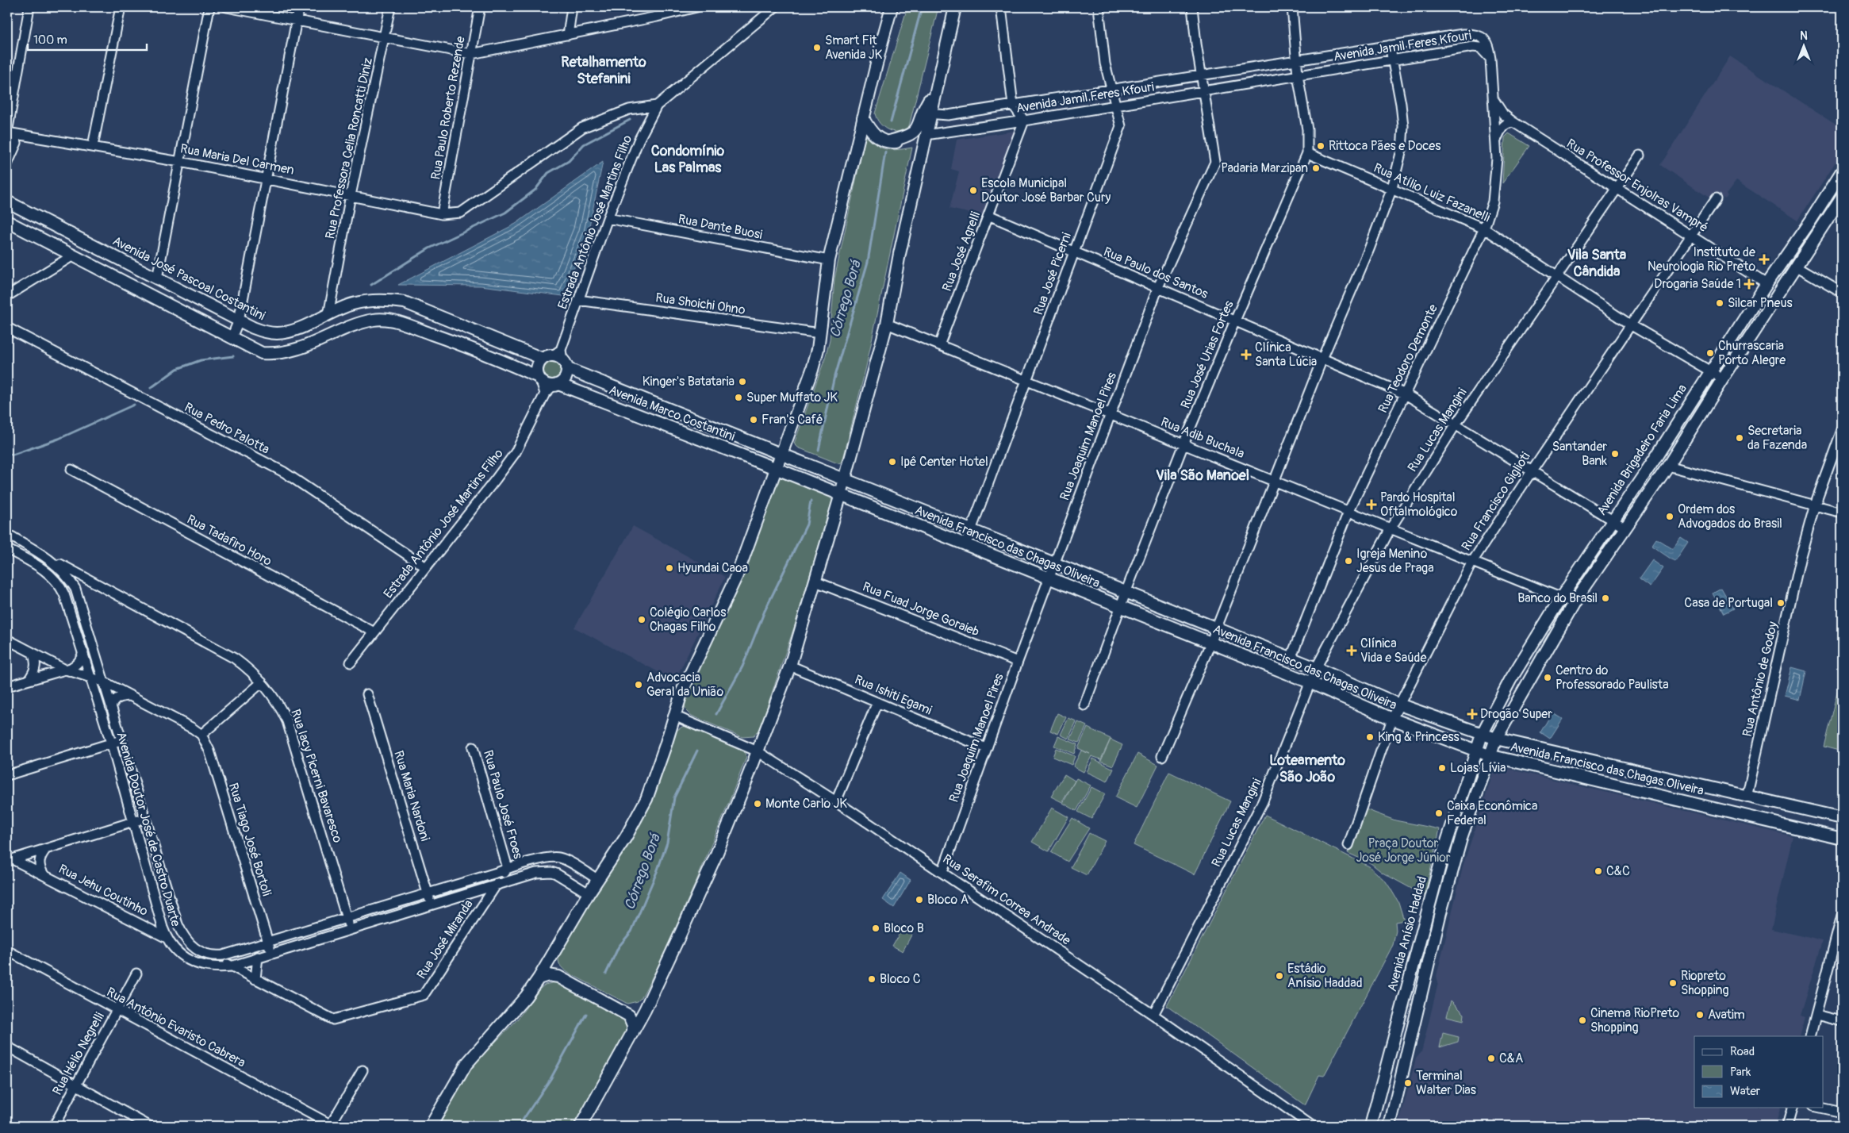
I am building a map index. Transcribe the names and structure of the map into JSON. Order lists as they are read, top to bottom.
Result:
{
  "streets": {
    "main road": [
      "Avenida José Pascoal Costantini",
      "Avenida Marco Costantini",
      "Avenida Brigadeiro Faria Lima",
      "Avenida Francisco das Chagas Oliveira",
      "Avenida Anísio Haddad"
    ],
    "street": [
      "Avenida Jamil Feres Kfouri",
      "Rua Paulo Roberto Rezende",
      "Rua Professora Celia Roncatti Diniz",
      "Rua Maria Del Carmen",
      "Rua Professor Enjolras Vampré",
      "Rua Atílio Luiz Fazanelli",
      "Estrada Antônio José Martins Filho",
      "Rua Dante Buosi",
      "Rua José Agrelli",
      "Rua Paulo dos Santos",
      "Rua José Picerni",
      "Rua Shoichi Ohno",
      "Rua José Urias Fortes",
      "Rua Teodoro Demonte",
      "Rua Pedro Palotta",
      "Rua Lucas Mangini",
      "Rua Joaquim Manoel Pires",
      "Rua Adib Buchala",
      "Rua Francisco Giglioti",
      "Rua Tadafiro Horo",
      "Rua Fuad Jorge Goraieb",
      "Rua Antônio de Godoy",
      "Rua Ishiti Egami",
      "Rua Iacy Picerni Bavaresco",
      "Rua Maria Nardoni",
      "Rua Paulo José Froes",
      "Avenida Doutor José de Castro Duarte",
      "Rua Tiago José Bortoli",
      "Rua Jehu Coutinho",
      "Rua Serafim Correa Andrade",
      "Rua José Miranda",
      "Rua Antônio Evaristo Cabrera",
      "Rua Hélio Negrelli"
    ]
  },
  "crossings": [
    ["Avenida Jamil Feres Kfouri", "Rua José Agrelli"],
    ["Avenida Jamil Feres Kfouri", "Rua José Picerni"],
    ["Avenida Jamil Feres Kfouri", "Rua José Urias Fortes"],
    ["Avenida Jamil Feres Kfouri", "Rua Teodoro Demonte"],
    ["Avenida Jamil Feres Kfouri", "Rua Joaquim Manoel Pires"],
    ["Rua Paulo Roberto Rezende", "Rua Maria Del Carmen"],
    ["Rua Professora Celia Roncatti Diniz", "Rua Maria Del Carmen"],
    ["Rua Professora Celia Roncatti Diniz", "Avenida José Pascoal Costantini"],
    ["Rua Maria Del Carmen", "Estrada Antônio José Martins Filho"],
    ["Rua Professor Enjolras Vampré", "Rua Teodoro Demonte"],
    ["Rua Professor Enjolras Vampré", "Rua Lucas Mangini"],
    ["Rua Professor Enjolras Vampré", "Avenida Brigadeiro Faria Lima"],
    ["Rua Professor Enjolras Vampré", "Rua Francisco Giglioti"],
    ["Rua Atílio Luiz Fazanelli", "Rua José Urias Fortes"],
    ["Rua Atílio Luiz Fazanelli", "Rua Teodoro Demonte"],
    ["Rua Atílio Luiz Fazanelli", "Rua Lucas Mangini"],
    ["Rua Atílio Luiz Fazanelli", "Avenida Brigadeiro Faria Lima"],
    ["Rua Atílio Luiz Fazanelli", "Rua Francisco Giglioti"],
    ["Estrada Antônio José Martins Filho", "Rua Dante Buosi"],
    ["Estrada Antônio José Martins Filho", "Avenida José Pascoal Costantini"],
    ["Estrada Antônio José Martins Filho", "Rua Shoichi Ohno"],
    ["Estrada Antônio José Martins Filho", "Avenida Marco Costantini"],
    ["Estrada Antônio José Martins Filho", "Rua Pedro Palotta"],
    ["Estrada Antônio José Martins Filho", "Rua Tadafiro Horo"],
    ["Rua José Agrelli", "Rua Paulo dos Santos"],
    ["Rua José Agrelli", "Rua Adib Buchala"],
    ["Rua Paulo dos Santos", "Rua José Picerni"],
    ["Rua Paulo dos Santos", "Rua José Urias Fortes"],
    ["Rua Paulo dos Santos", "Rua Teodoro Demonte"],
    ["Rua Paulo dos Santos", "Rua Lucas Mangini"],
    ["Rua Paulo dos Santos", "Rua Joaquim Manoel Pires"],
    ["Rua Paulo dos Santos", "Avenida Brigadeiro Faria Lima"],
    ["Rua Paulo dos Santos", "Rua Francisco Giglioti"],
    ["Rua José Picerni", "Rua Adib Buchala"],
    ["Rua José Picerni", "Avenida Francisco das Chagas Oliveira"],
    ["Avenida José Pascoal Costantini", "Avenida Marco Costantini"],
    ["Rua José Urias Fortes", "Rua Adib Buchala"],
    ["Rua José Urias Fortes", "Avenida Francisco das Chagas Oliveira"],
    ["Rua Teodoro Demonte", "Rua Adib Buchala"],
    ["Rua Teodoro Demonte", "Avenida Francisco das Chagas Oliveira"],
    ["Avenida Marco Costantini", "Avenida Francisco das Chagas Oliveira"],
    ["Rua Lucas Mangini", "Rua Adib Buchala"],
    ["Rua Lucas Mangini", "Avenida Francisco das Chagas Oliveira"],
    ["Rua Lucas Mangini", "Rua Serafim Correa Andrade"],
    ["Rua Joaquim Manoel Pires", "Rua Adib Buchala"],
    ["Rua Joaquim Manoel Pires", "Avenida Francisco das Chagas Oliveira"],
    ["Rua Joaquim Manoel Pires", "Rua Fuad Jorge Goraieb"],
    ["Rua Joaquim Manoel Pires", "Rua Ishiti Egami"],
    ["Rua Joaquim Manoel Pires", "Rua Serafim Correa Andrade"],
    ["Rua Adib Buchala", "Avenida Brigadeiro Faria Lima"],
    ["Rua Adib Buchala", "Rua Francisco Giglioti"],
    ["Avenida Brigadeiro Faria Lima", "Avenida Francisco das Chagas Oliveira"],
    ["Avenida Brigadeiro Faria Lima", "Avenida Anísio Haddad"],
    ["Rua Francisco Giglioti", "Avenida Francisco das Chagas Oliveira"],
    ["Avenida Francisco das Chagas Oliveira", "Rua Antônio de Godoy"],
    ["Avenida Francisco das Chagas Oliveira", "Avenida Anísio Haddad"],
    ["Rua Iacy Picerni Bavaresco", "Avenida Doutor José de Castro Duarte"],
    ["Rua Maria Nardoni", "Avenida Doutor José de Castro Duarte"],
    ["Rua Paulo José Froes", "Rua José Miranda"],
    ["Avenida Doutor José de Castro Duarte", "Rua Tiago José Bortoli"],
    ["Avenida Doutor José de Castro Duarte", "Rua Jehu Coutinho"],
    ["Avenida Doutor José de Castro Duarte", "Rua José Miranda"],
    ["Rua Antônio Evaristo Cabrera", "Rua Hélio Negrelli"]
  ],
  "districts": [
    "Retalhamento Stefanini",
    "Condomínio Las Palmas",
    "Vila Santa Cândida",
    "Vila São Manoel",
    "Loteamento São João"
  ],
  "water": ["Córrego Borá"],
  "parks": ["Praça Doutor José Jorge Júnior"],
  "places": {
    "other": [
      "Smart Fit Avenida JK",
      "Rittoca Pães e Doces",
      "Padaria Marzipan",
      "Escola Municipal Doutor José Barbar Cury",
      "Silcar Pneus",
      "Churrascaria Porto Alegre",
      "Kinger's Batataria",
      "Super Muffato JK",
      "Fran's Café",
      "Secretaria da Fazenda",
      "Santander Bank",
      "Ipê Center Hotel",
      "Ordem dos Advogados do Brasil",
      "Igreja Menino Jesus de Praga",
      "Hyundai Caoa",
      "Banco do Brasil",
      "Casa de Portugal",
      "Colégio Carlos Chagas Filho",
      "Centro do Professorado Paulista",
      "Advocacia Geral da União",
      "King & Princess",
      "Lojas Lívia",
      "Monte Carlo JK",
      "Caixa Econômica Federal",
      "C&C",
      "Bloco A",
      "Bloco B",
      "Estádio Anísio Haddad",
      "Bloco C",
      "Riopreto Shopping",
      "Avatim",
      "Cinema RioPreto Shopping",
      "C&A",
      "Terminal Walter Dias"
    ],
    "health": [
      "Instituto de Neurologia Rio Preto",
      "Drogaria Saúde 1",
      "Clínica Santa Lúcia",
      "Pardo Hospital Oftalmológico",
      "Clínica Vida e Saúde",
      "Drogão Super"
    ]
  },
  "legend": ["Road", "Park", "Water"],
  "scale_bar": "100 m",
  "north": "top"
}
